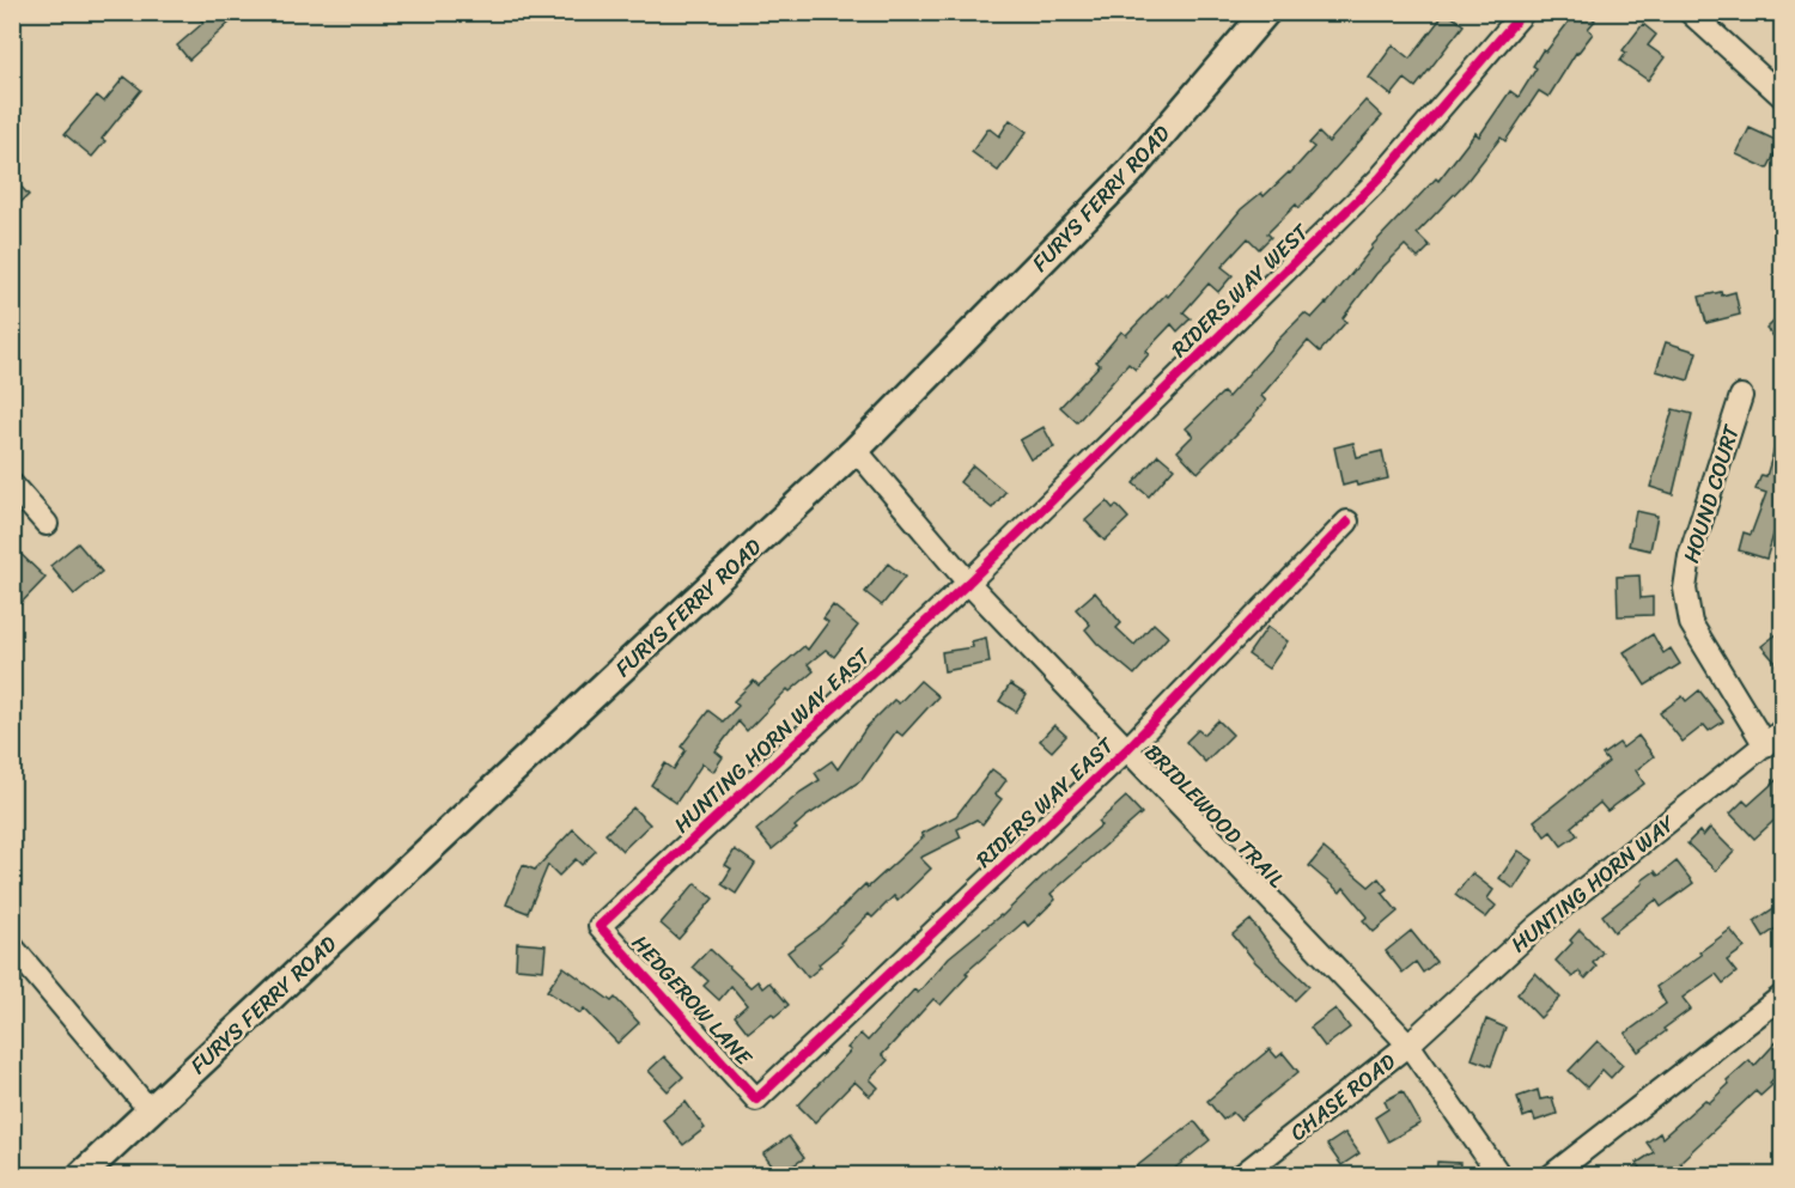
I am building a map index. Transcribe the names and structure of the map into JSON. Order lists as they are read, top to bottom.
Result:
{
  "streets": {
    "main road": ["FURYS FERRY ROAD"],
    "street": [
      "RIDERS WAY WEST",
      "HOUND COURT",
      "HUNTING HORN WAY EAST",
      "RIDERS WAY EAST",
      "BRIDLEWOOD TRAIL",
      "HUNTING HORN WAY",
      "HEDGEROW LANE",
      "CHASE ROAD"
    ]
  },
  "crossings": [
    ["FURYS FERRY ROAD", "BRIDLEWOOD TRAIL"],
    ["RIDERS WAY WEST", "HUNTING HORN WAY EAST"],
    ["RIDERS WAY WEST", "BRIDLEWOOD TRAIL"],
    ["HOUND COURT", "HUNTING HORN WAY"],
    ["HUNTING HORN WAY EAST", "BRIDLEWOOD TRAIL"],
    ["HUNTING HORN WAY EAST", "HEDGEROW LANE"],
    ["RIDERS WAY EAST", "BRIDLEWOOD TRAIL"],
    ["RIDERS WAY EAST", "HEDGEROW LANE"],
    ["BRIDLEWOOD TRAIL", "HUNTING HORN WAY"],
    ["BRIDLEWOOD TRAIL", "CHASE ROAD"],
    ["HUNTING HORN WAY", "CHASE ROAD"]
  ]
}
